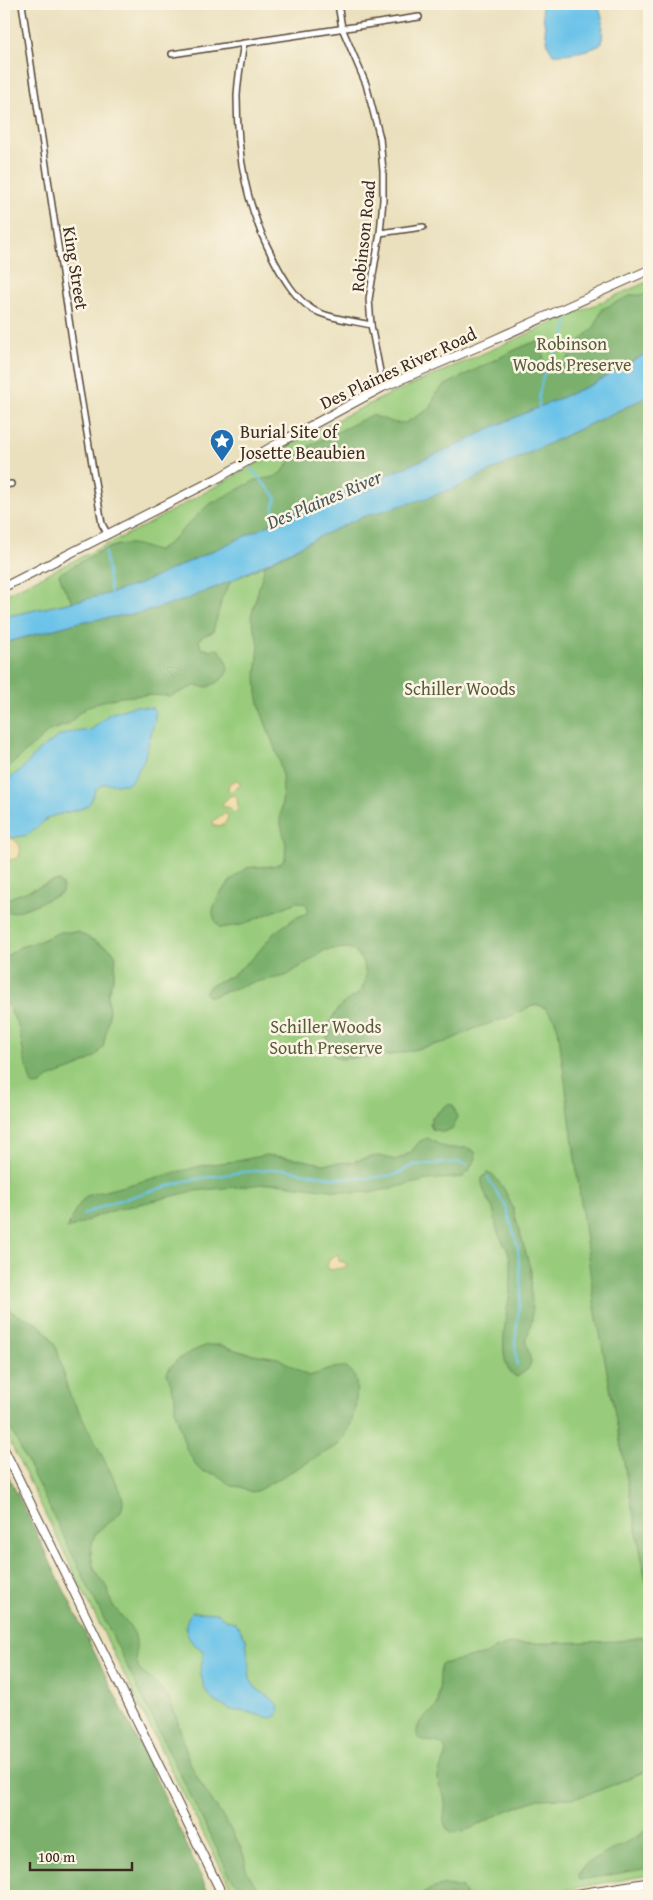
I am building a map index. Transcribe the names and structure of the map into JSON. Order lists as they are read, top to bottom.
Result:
{
  "streets": {
    "main road": ["Des Plaines River Road"],
    "street": ["Robinson Road", "King Street"]
  },
  "crossings": [
    ["Robinson Road", "Des Plaines River Road"],
    ["King Street", "Des Plaines River Road"]
  ],
  "water": ["Des Plaines River"],
  "parks": ["Robinson Woods Preserve", "Schiller Woods", "Schiller Woods South Preserve"],
  "places": {
    "place": ["Burial Site of Josette Beaubien"]
  },
  "scale_bar": "100 m"
}
